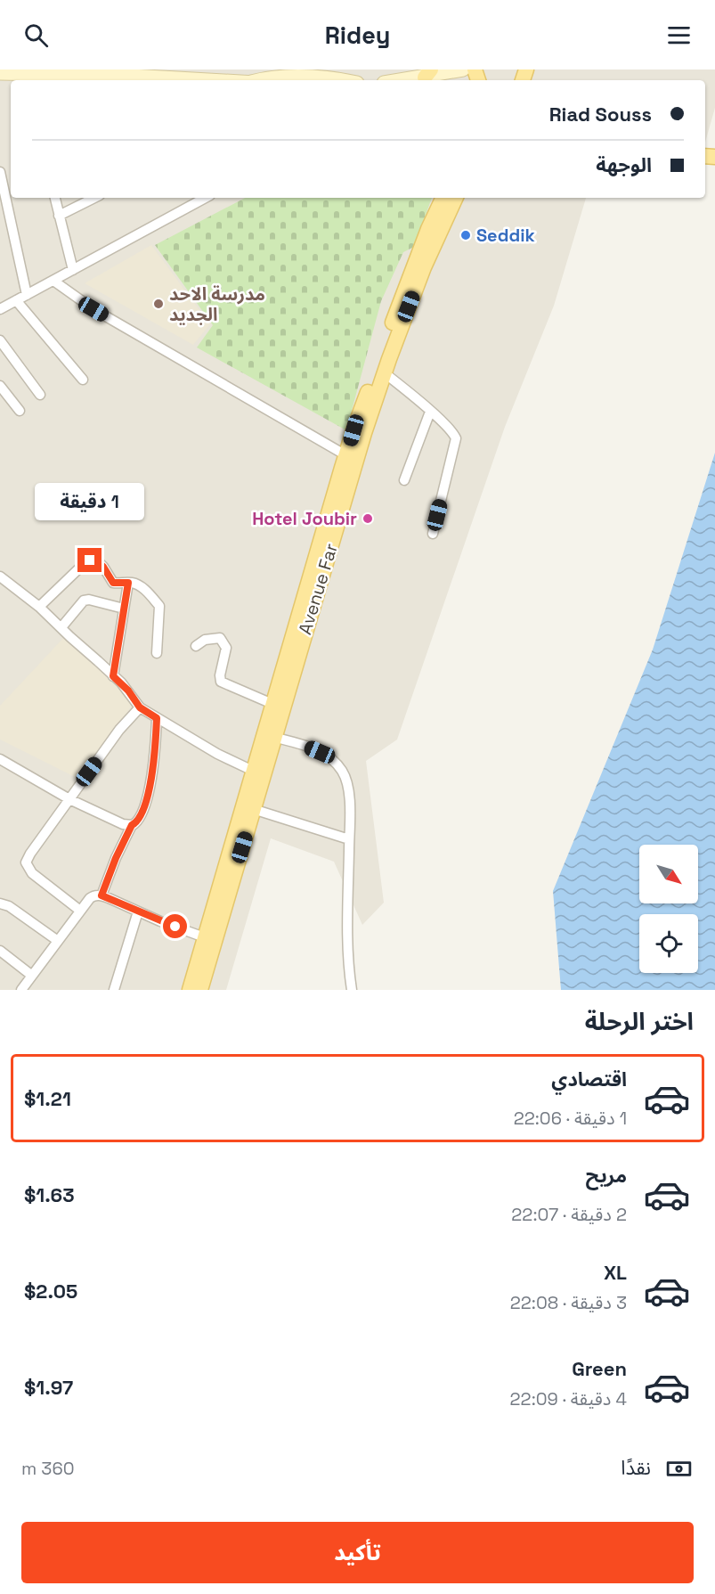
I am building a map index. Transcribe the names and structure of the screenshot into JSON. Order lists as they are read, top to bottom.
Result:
{
  "streets": {
    "main road": ["Avenue Far"]
  },
  "places": ["Seddik", "مدرسة الاحد الجديد", "Hotel Joubir"],
  "north": "bottom right",
  "page": {
    "header": "Ridey",
    "banner": ["Riad Souss", "الوجهة"],
    "bubble": "1 دقيقة",
    "heading": "اختر الرحلة",
    "list": [
      {
        "name": "اقتصادي",
        "note": "1 دقيقة · 22:06",
        "value": "$1.21"
      },
      {
        "name": "مريح",
        "note": "2 دقيقة · 22:07",
        "value": "$1.63"
      },
      {
        "name": "XL",
        "note": "3 دقيقة · 22:08",
        "value": "$2.05"
      },
      {
        "name": "Green",
        "note": "4 دقيقة · 22:09",
        "value": "$1.97"
      }
    ],
    "pay": ["نقدًا", "360 m"],
    "buttons": "تأكيد"
  }
}
